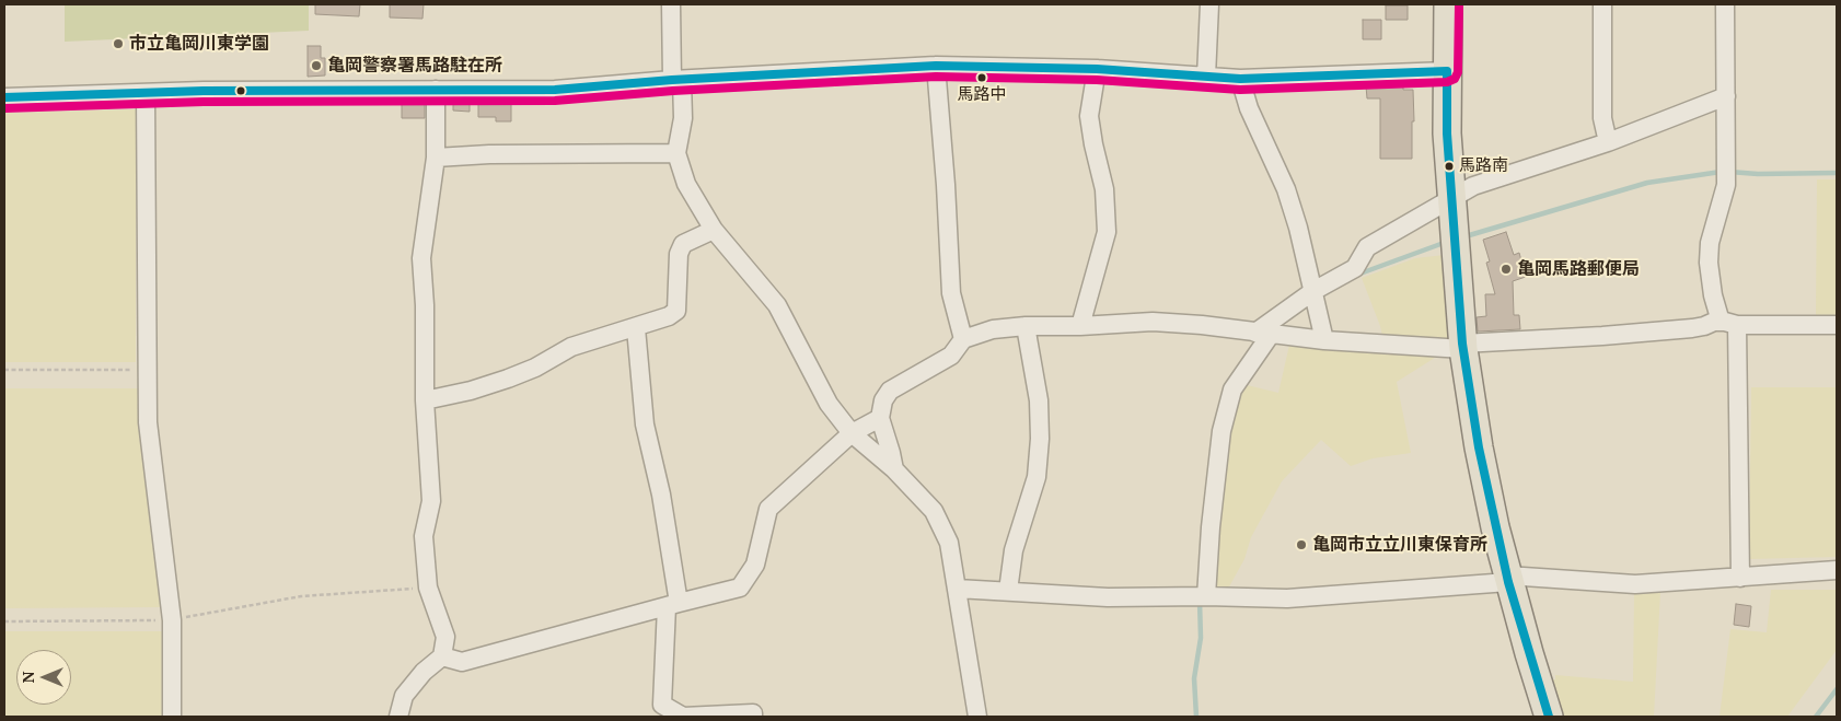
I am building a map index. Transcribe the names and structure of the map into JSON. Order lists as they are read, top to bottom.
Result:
{
  "places": [
    "市立亀岡川東学園",
    "亀岡警察署馬路駐在所",
    "馬路中",
    "馬路南",
    "亀岡馬路郵便局",
    "亀岡市立立川東保育所"
  ],
  "north": "left"
}
